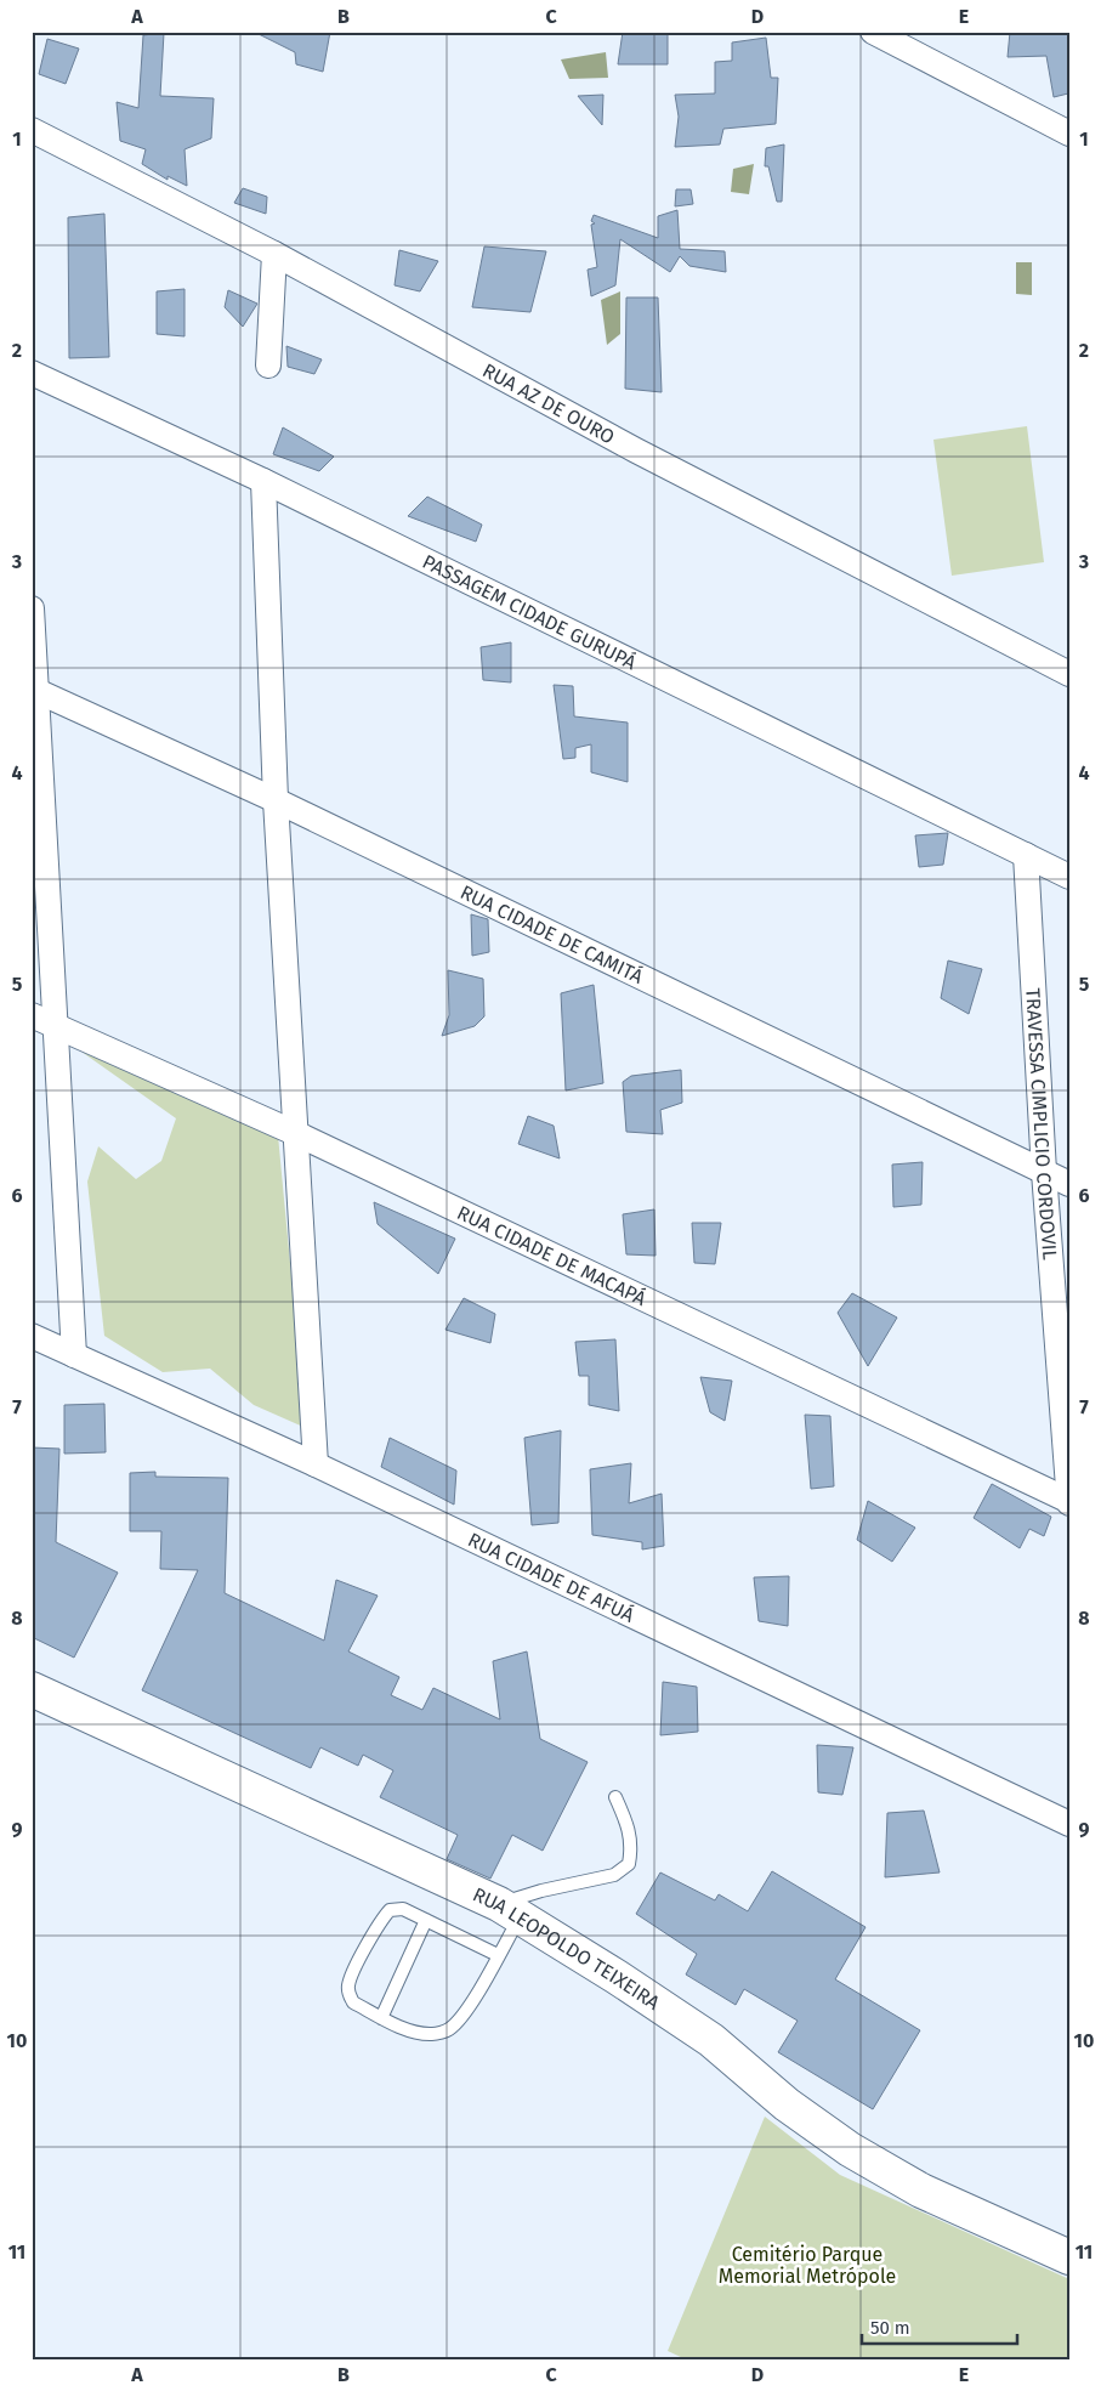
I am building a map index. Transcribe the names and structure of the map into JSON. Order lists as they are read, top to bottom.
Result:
{
  "streets": {
    "main road": ["RUA LEOPOLDO TEIXEIRA"],
    "street": [
      "RUA AZ DE OURO",
      "PASSAGEM CIDADE GURUPÁ",
      "RUA CIDADE DE CAMITÁ",
      "TRAVESSA CIMPLICIO CORDOVIL",
      "RUA CIDADE DE MACAPÁ",
      "RUA CIDADE DE AFUÁ"
    ]
  },
  "crossings": [
    ["PASSAGEM CIDADE GURUPÁ", "TRAVESSA CIMPLICIO CORDOVIL"],
    ["RUA CIDADE DE CAMITÁ", "TRAVESSA CIMPLICIO CORDOVIL"],
    ["TRAVESSA CIMPLICIO CORDOVIL", "RUA CIDADE DE MACAPÁ"]
  ],
  "parks": ["Cemitério Parque Memorial Metrópole"],
  "scale_bar": "50 m",
  "grid": {
    "columns": [
      "A",
      "B",
      "C",
      "D",
      "E"
    ],
    "rows": [
      "1",
      "2",
      "3",
      "4",
      "5",
      "6",
      "7",
      "8",
      "9",
      "10",
      "11"
    ]
  }
}
